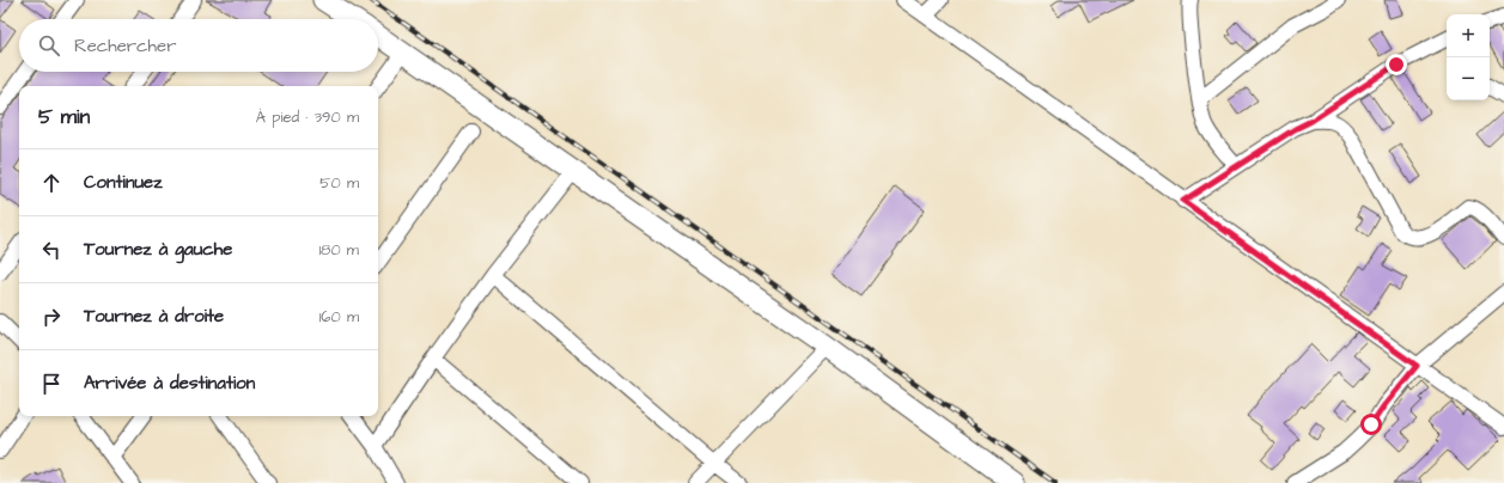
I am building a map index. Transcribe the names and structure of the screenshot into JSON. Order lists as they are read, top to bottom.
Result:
{
  "page": {
    "map_buttons": ["+", "−"],
    "search": "Rechercher",
    "heading": ["5 min", "À pied · 390 m"],
    "list": [
      ["Continuez", "50 m"],
      ["Tournez à gauche", "180 m"],
      ["Tournez à droite", "160 m"],
      "Arrivée à destination"
    ]
  }
}
